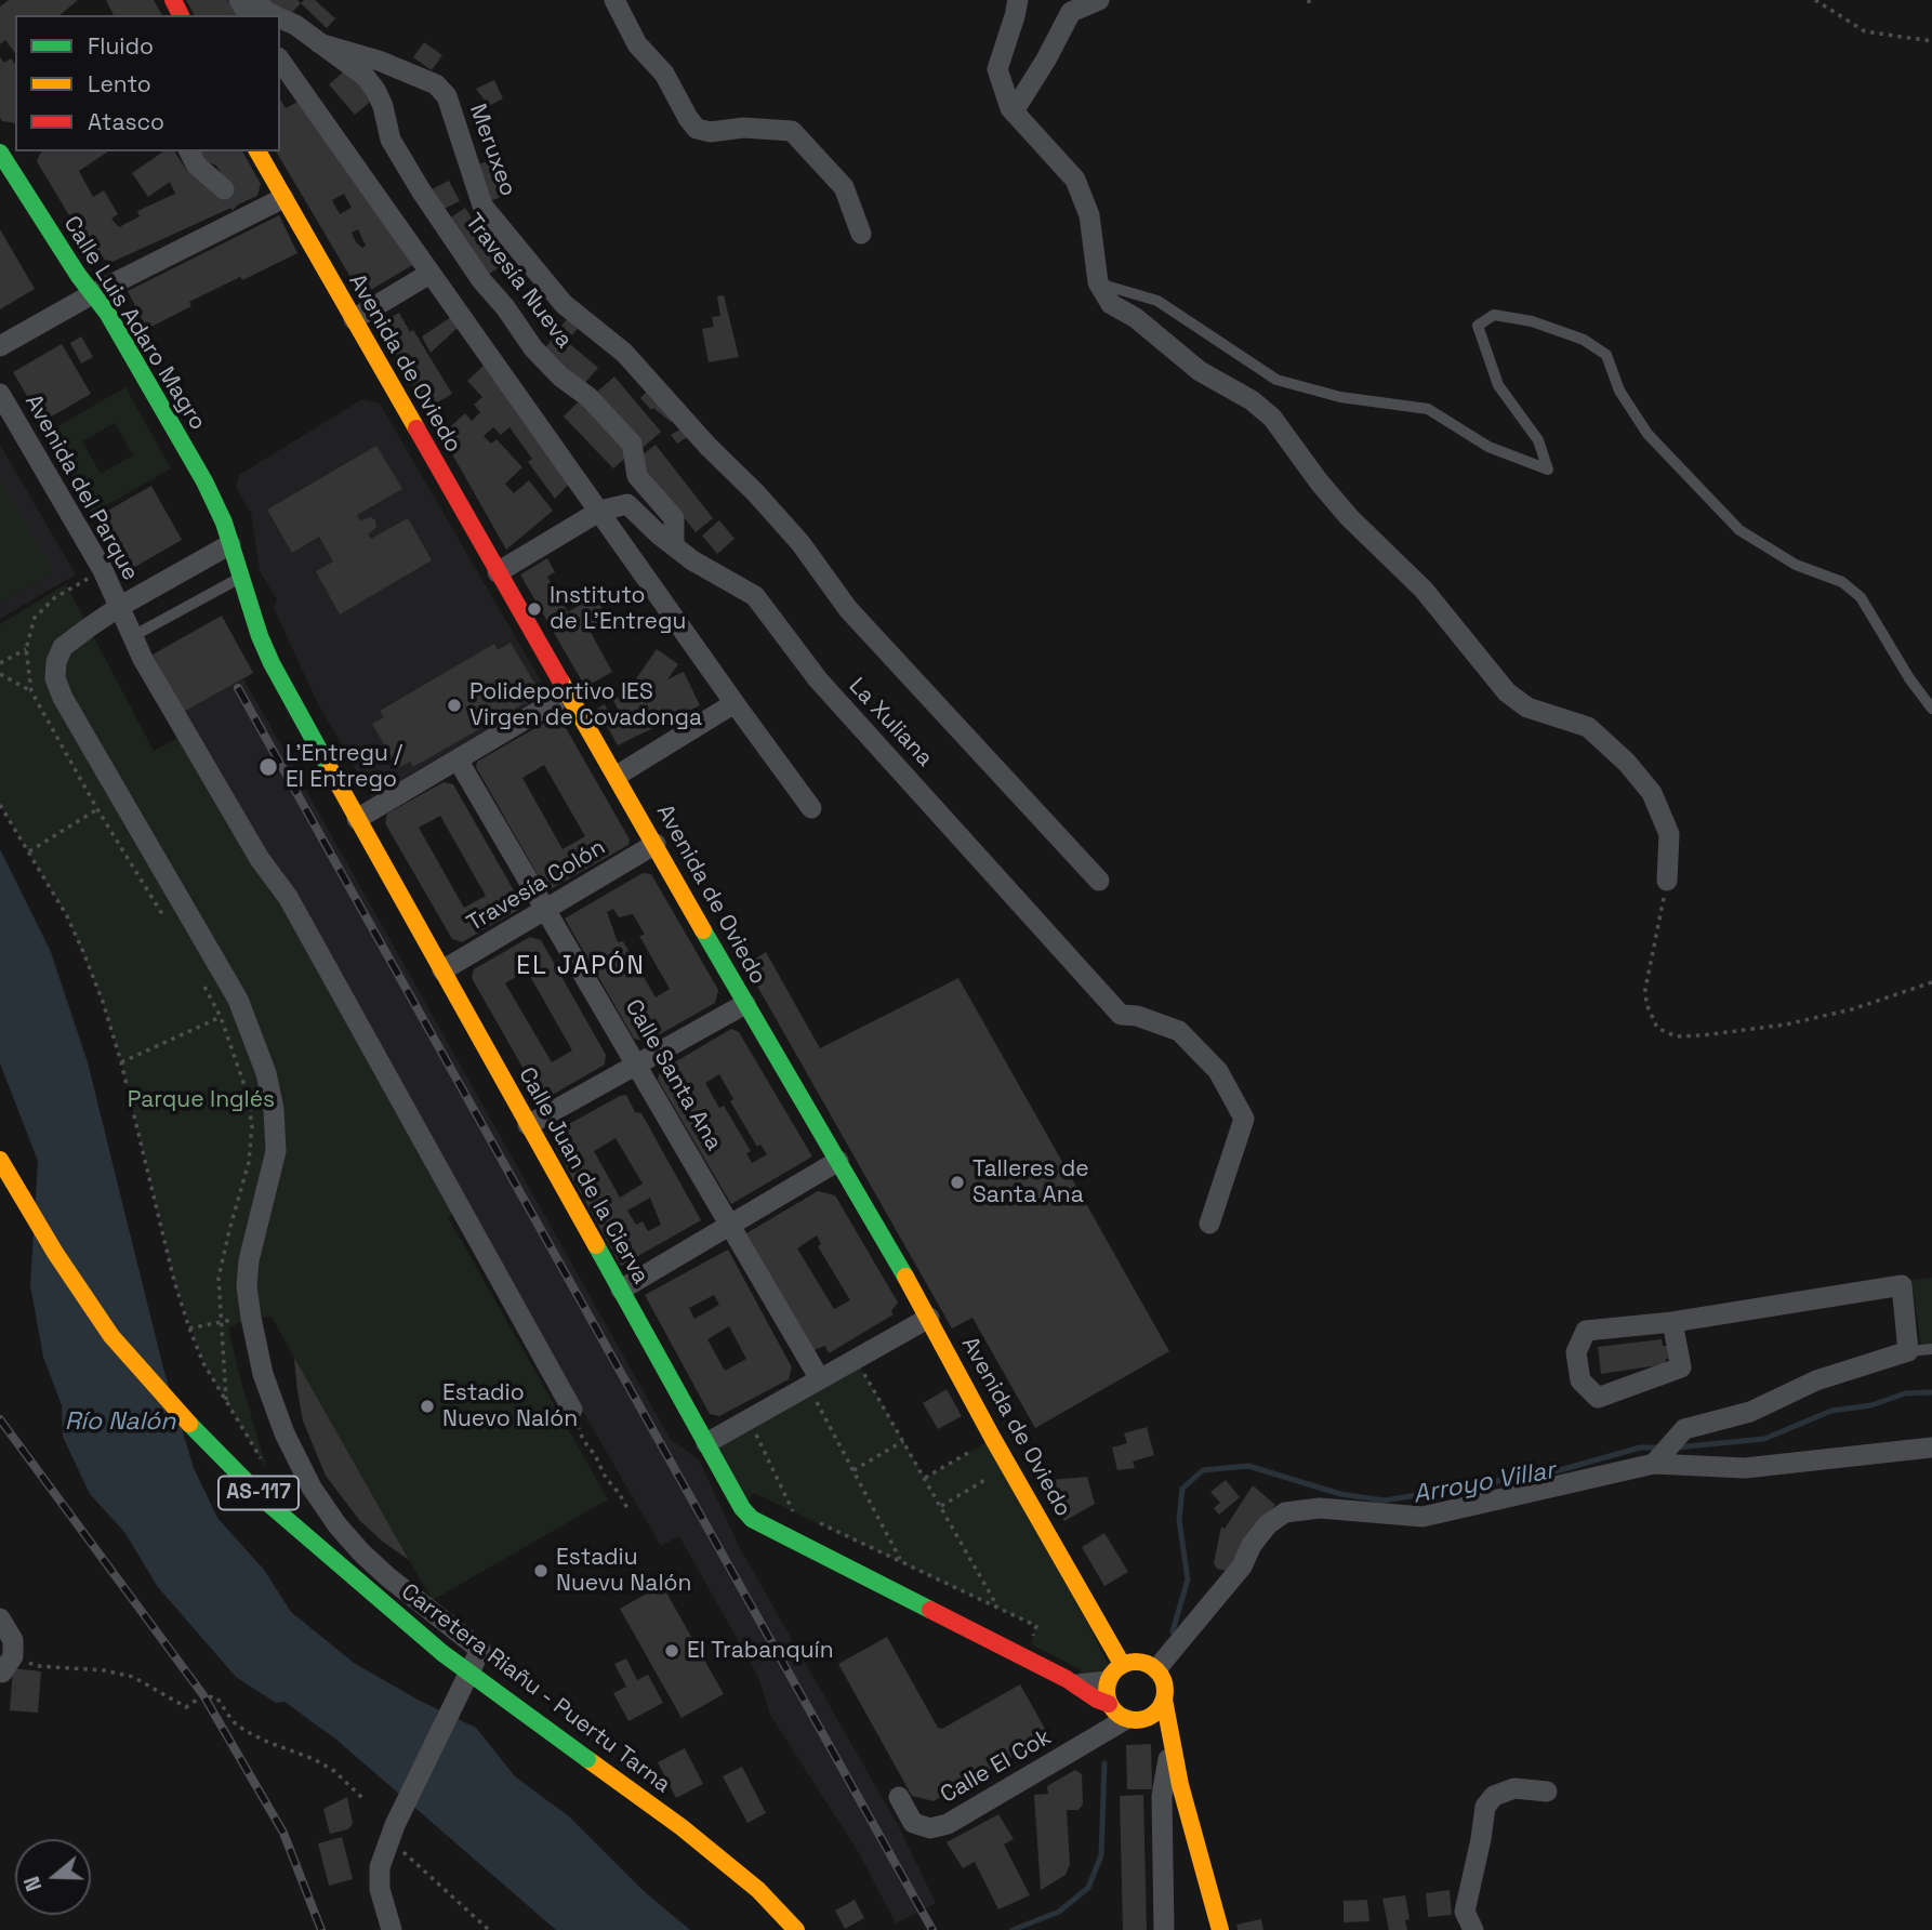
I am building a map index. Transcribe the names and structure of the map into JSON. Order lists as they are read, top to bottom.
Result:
{
  "streets": {
    "street": [
      "Meruxeo",
      "Travesía Nueva",
      "Calle Luis Adaro Magro",
      "Avenida de Oviedo",
      "Avenida del Parque",
      "La Xuliana",
      "Travesía Colón",
      "Calle Santa Ana",
      "Calle Juan de la Cierva",
      "AS-117",
      "Carretera Riañu - Puertu Tarna",
      "Calle El Cok"
    ]
  },
  "crossings": [
    ["Meruxeo", "Travesía Nueva"],
    ["Meruxeo", "La Xuliana"],
    ["Travesía Nueva", "La Xuliana"],
    ["Calle Luis Adaro Magro", "Calle Juan de la Cierva"],
    ["Avenida de Oviedo", "Travesía Colón"],
    ["Avenida de Oviedo", "Calle Juan de la Cierva"],
    ["Avenida de Oviedo", "Calle El Cok"],
    ["Travesía Colón", "Calle Santa Ana"],
    ["Travesía Colón", "Calle Juan de la Cierva"],
    ["Calle Juan de la Cierva", "Calle El Cok"]
  ],
  "districts": ["EL JAPÓN"],
  "water": ["Río Nalón", "Arroyo Villar"],
  "parks": ["Parque Inglés"],
  "places": [
    "Instituto de L'Entregu",
    "Polideportivo IES Virgen de Covadonga",
    "L'Entregu / El Entrego",
    "Talleres de Santa Ana",
    "Estadio Nuevo Nalón",
    "Estadiu Nuevu Nalón",
    "El Trabanquín"
  ],
  "legend": ["Fluido", "Lento", "Atasco"],
  "north": "left"
}
